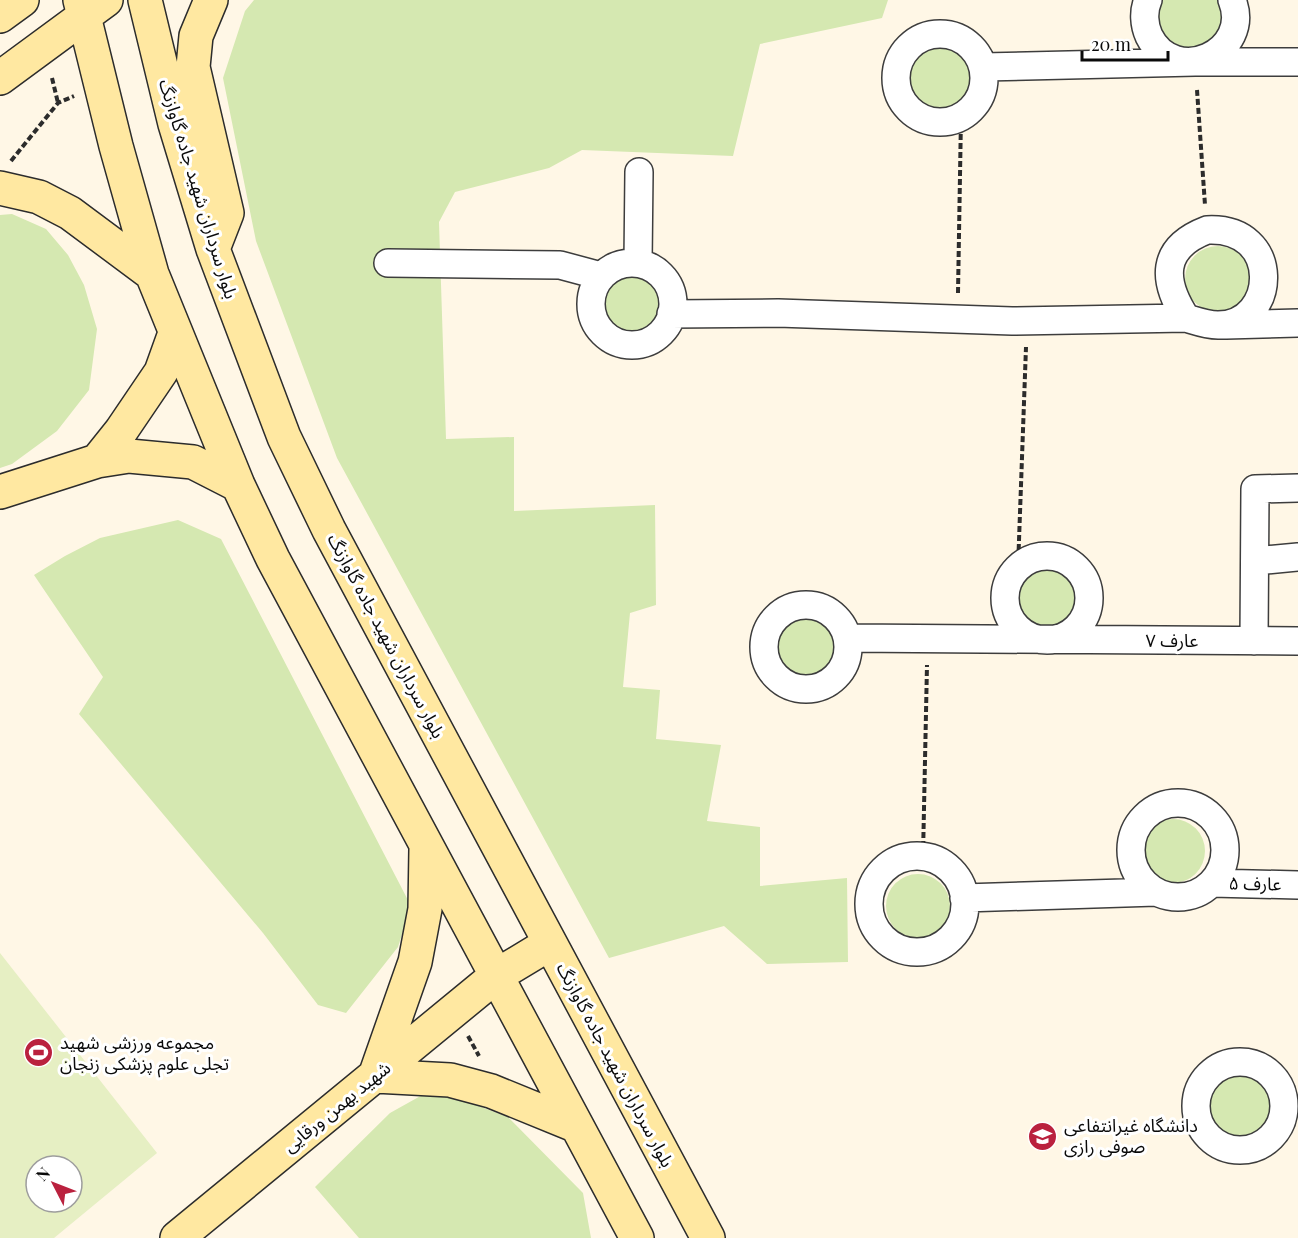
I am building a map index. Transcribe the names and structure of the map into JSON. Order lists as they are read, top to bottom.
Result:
{
  "streets": {
    "main road": ["بلوار سرداران شهید جاده گاوازنگ", "شهید بهمن ورقایی"],
    "street": ["عارف ۷", "عارف ۵"]
  },
  "crossings": [
    ["بلوار سرداران شهید جاده گاوازنگ", "شهید بهمن ورقایی"]
  ],
  "places": {
    "sports": ["مجموعه ورزشی شهید تجلی علوم پزشکی زنجان"],
    "school or university": ["دانشگاه غیرانتفاعی صوفی رازی"]
  },
  "scale_bar": "20 m",
  "north": "top left"
}
